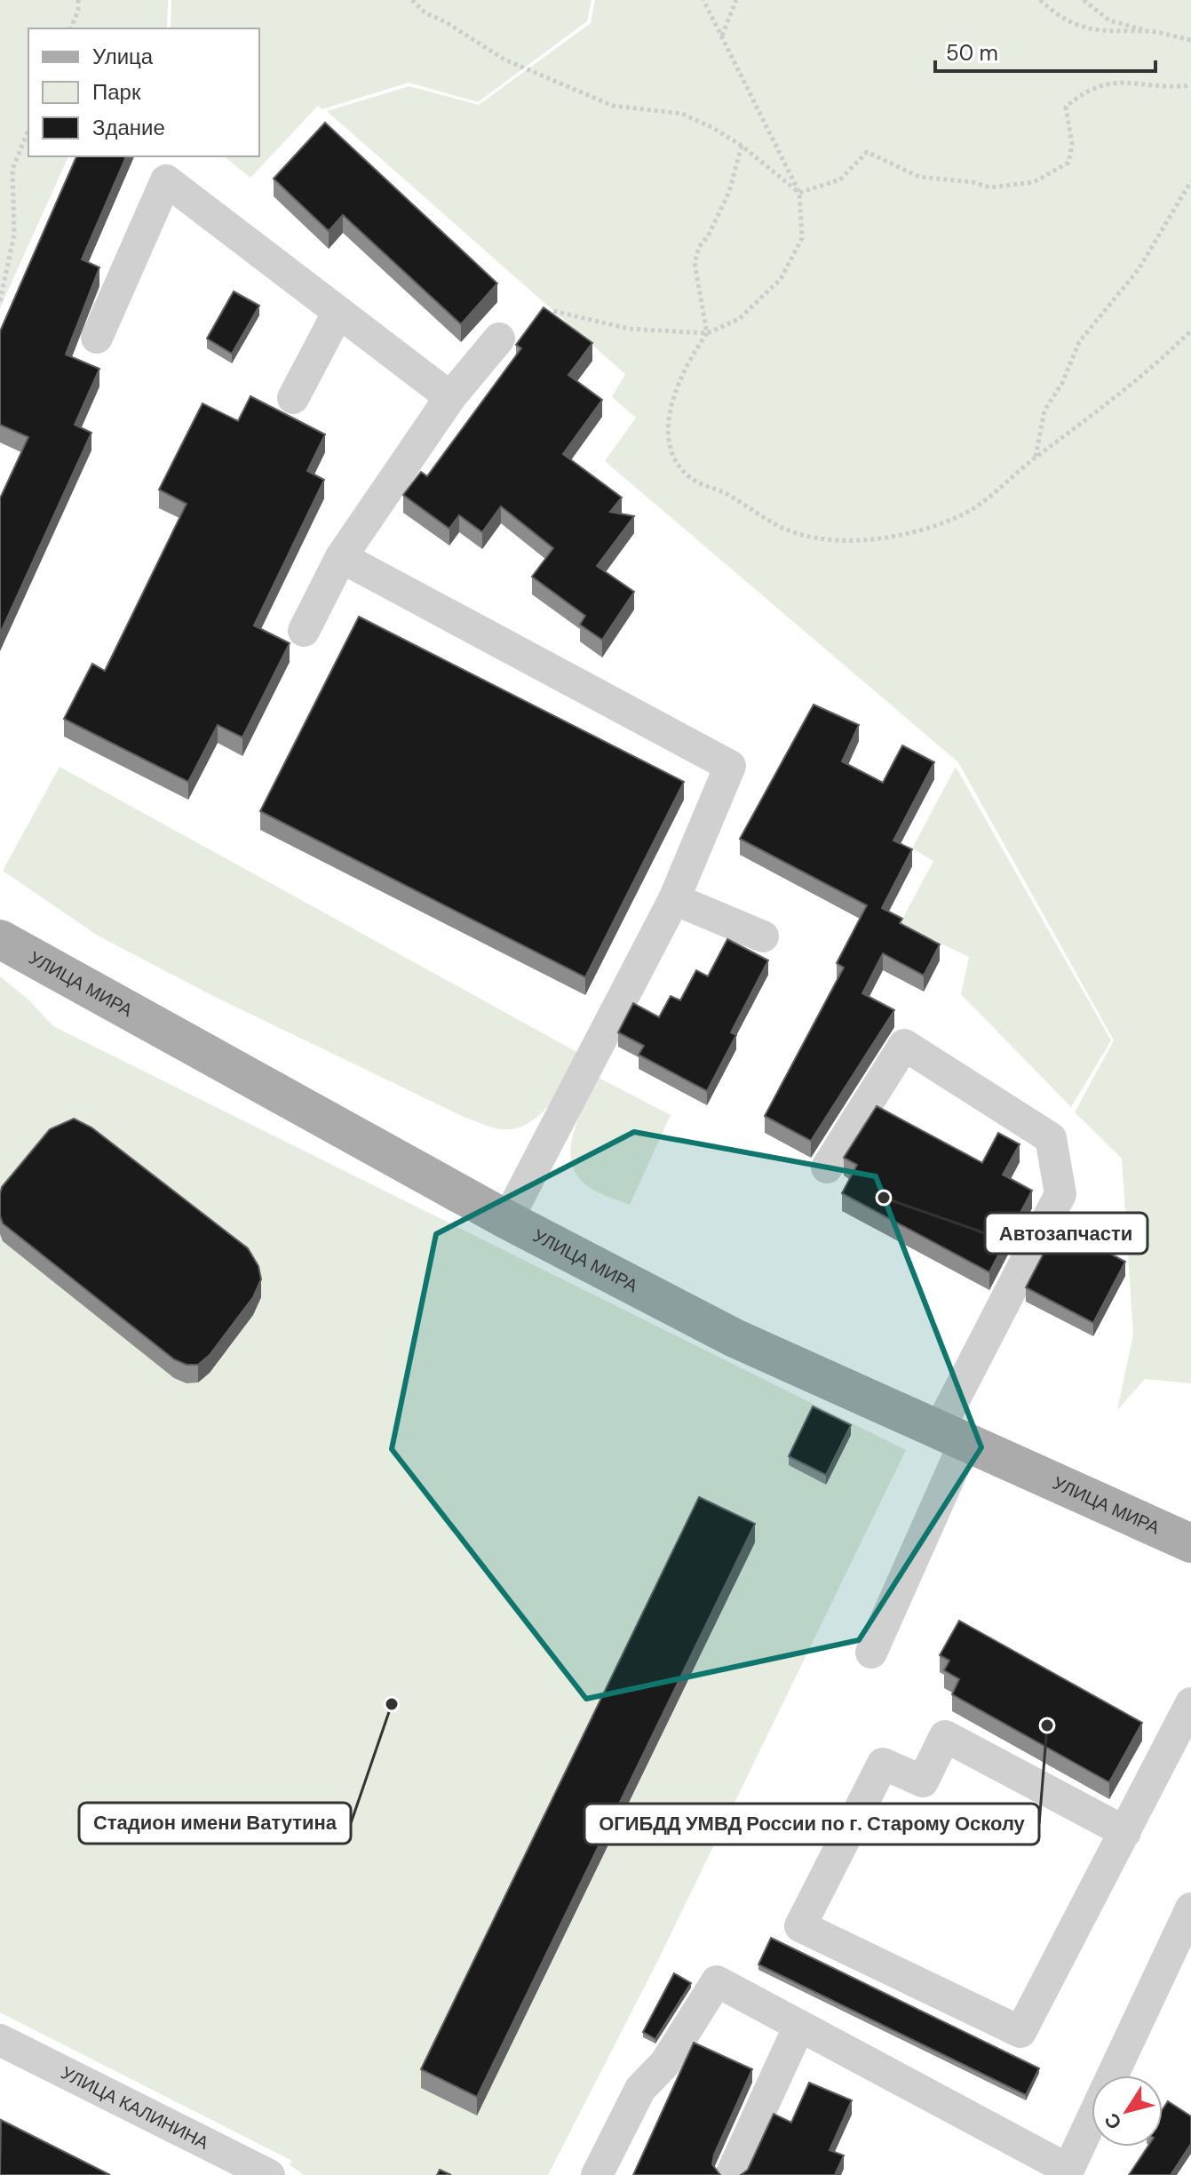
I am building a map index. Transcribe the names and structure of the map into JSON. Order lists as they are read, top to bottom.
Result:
{
  "streets": {
    "main road": ["УЛИЦА МИРА"],
    "street": ["УЛИЦА КАЛИНИНА"]
  },
  "places": ["Автозапчасти", "Стадион имени Ватутина", "ОГИБДД УМВД России по г. Старому Осколу"],
  "legend": ["Улица", "Парк", "Здание"],
  "scale_bar": "50 m",
  "north": "bottom left"
}
